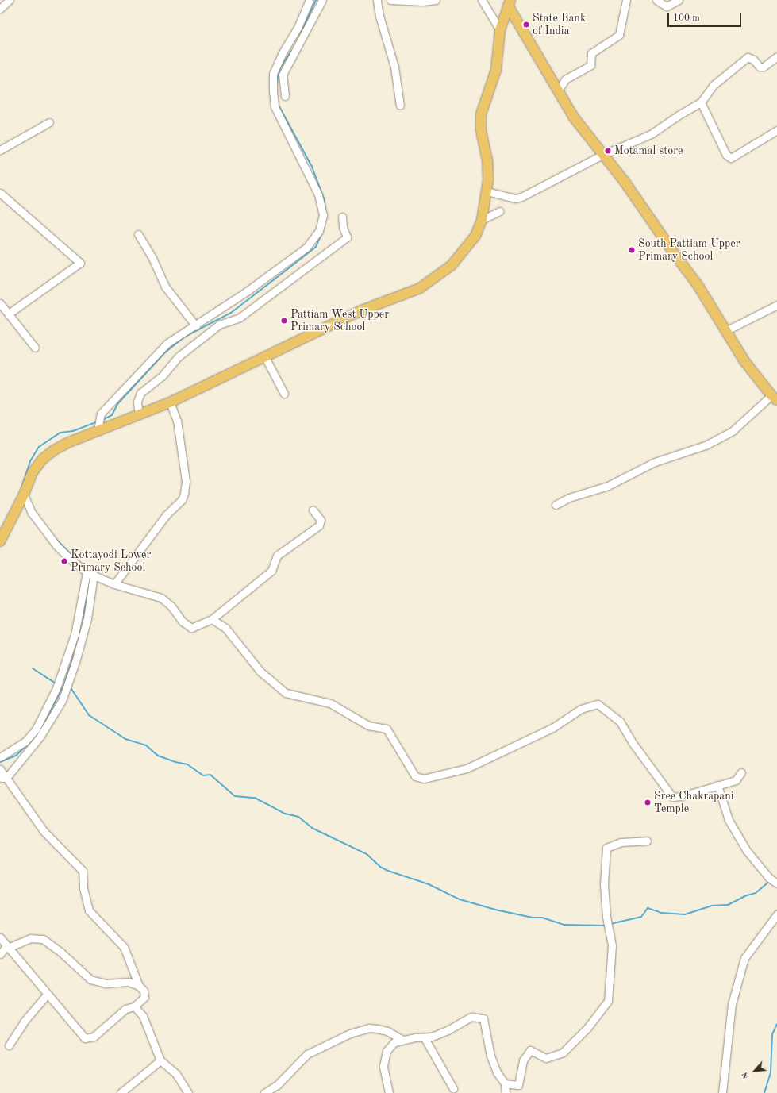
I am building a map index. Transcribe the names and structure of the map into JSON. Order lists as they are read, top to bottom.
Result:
{
  "places": [
    "State Bank of India",
    "Motamal store",
    "South Pattiam Upper Primary School",
    "Pattiam West Upper Primary School",
    "Kottayodi Lower Primary School",
    "Sree Chakrapani Temple"
  ],
  "scale_bar": "100 m",
  "north": "bottom left"
}
